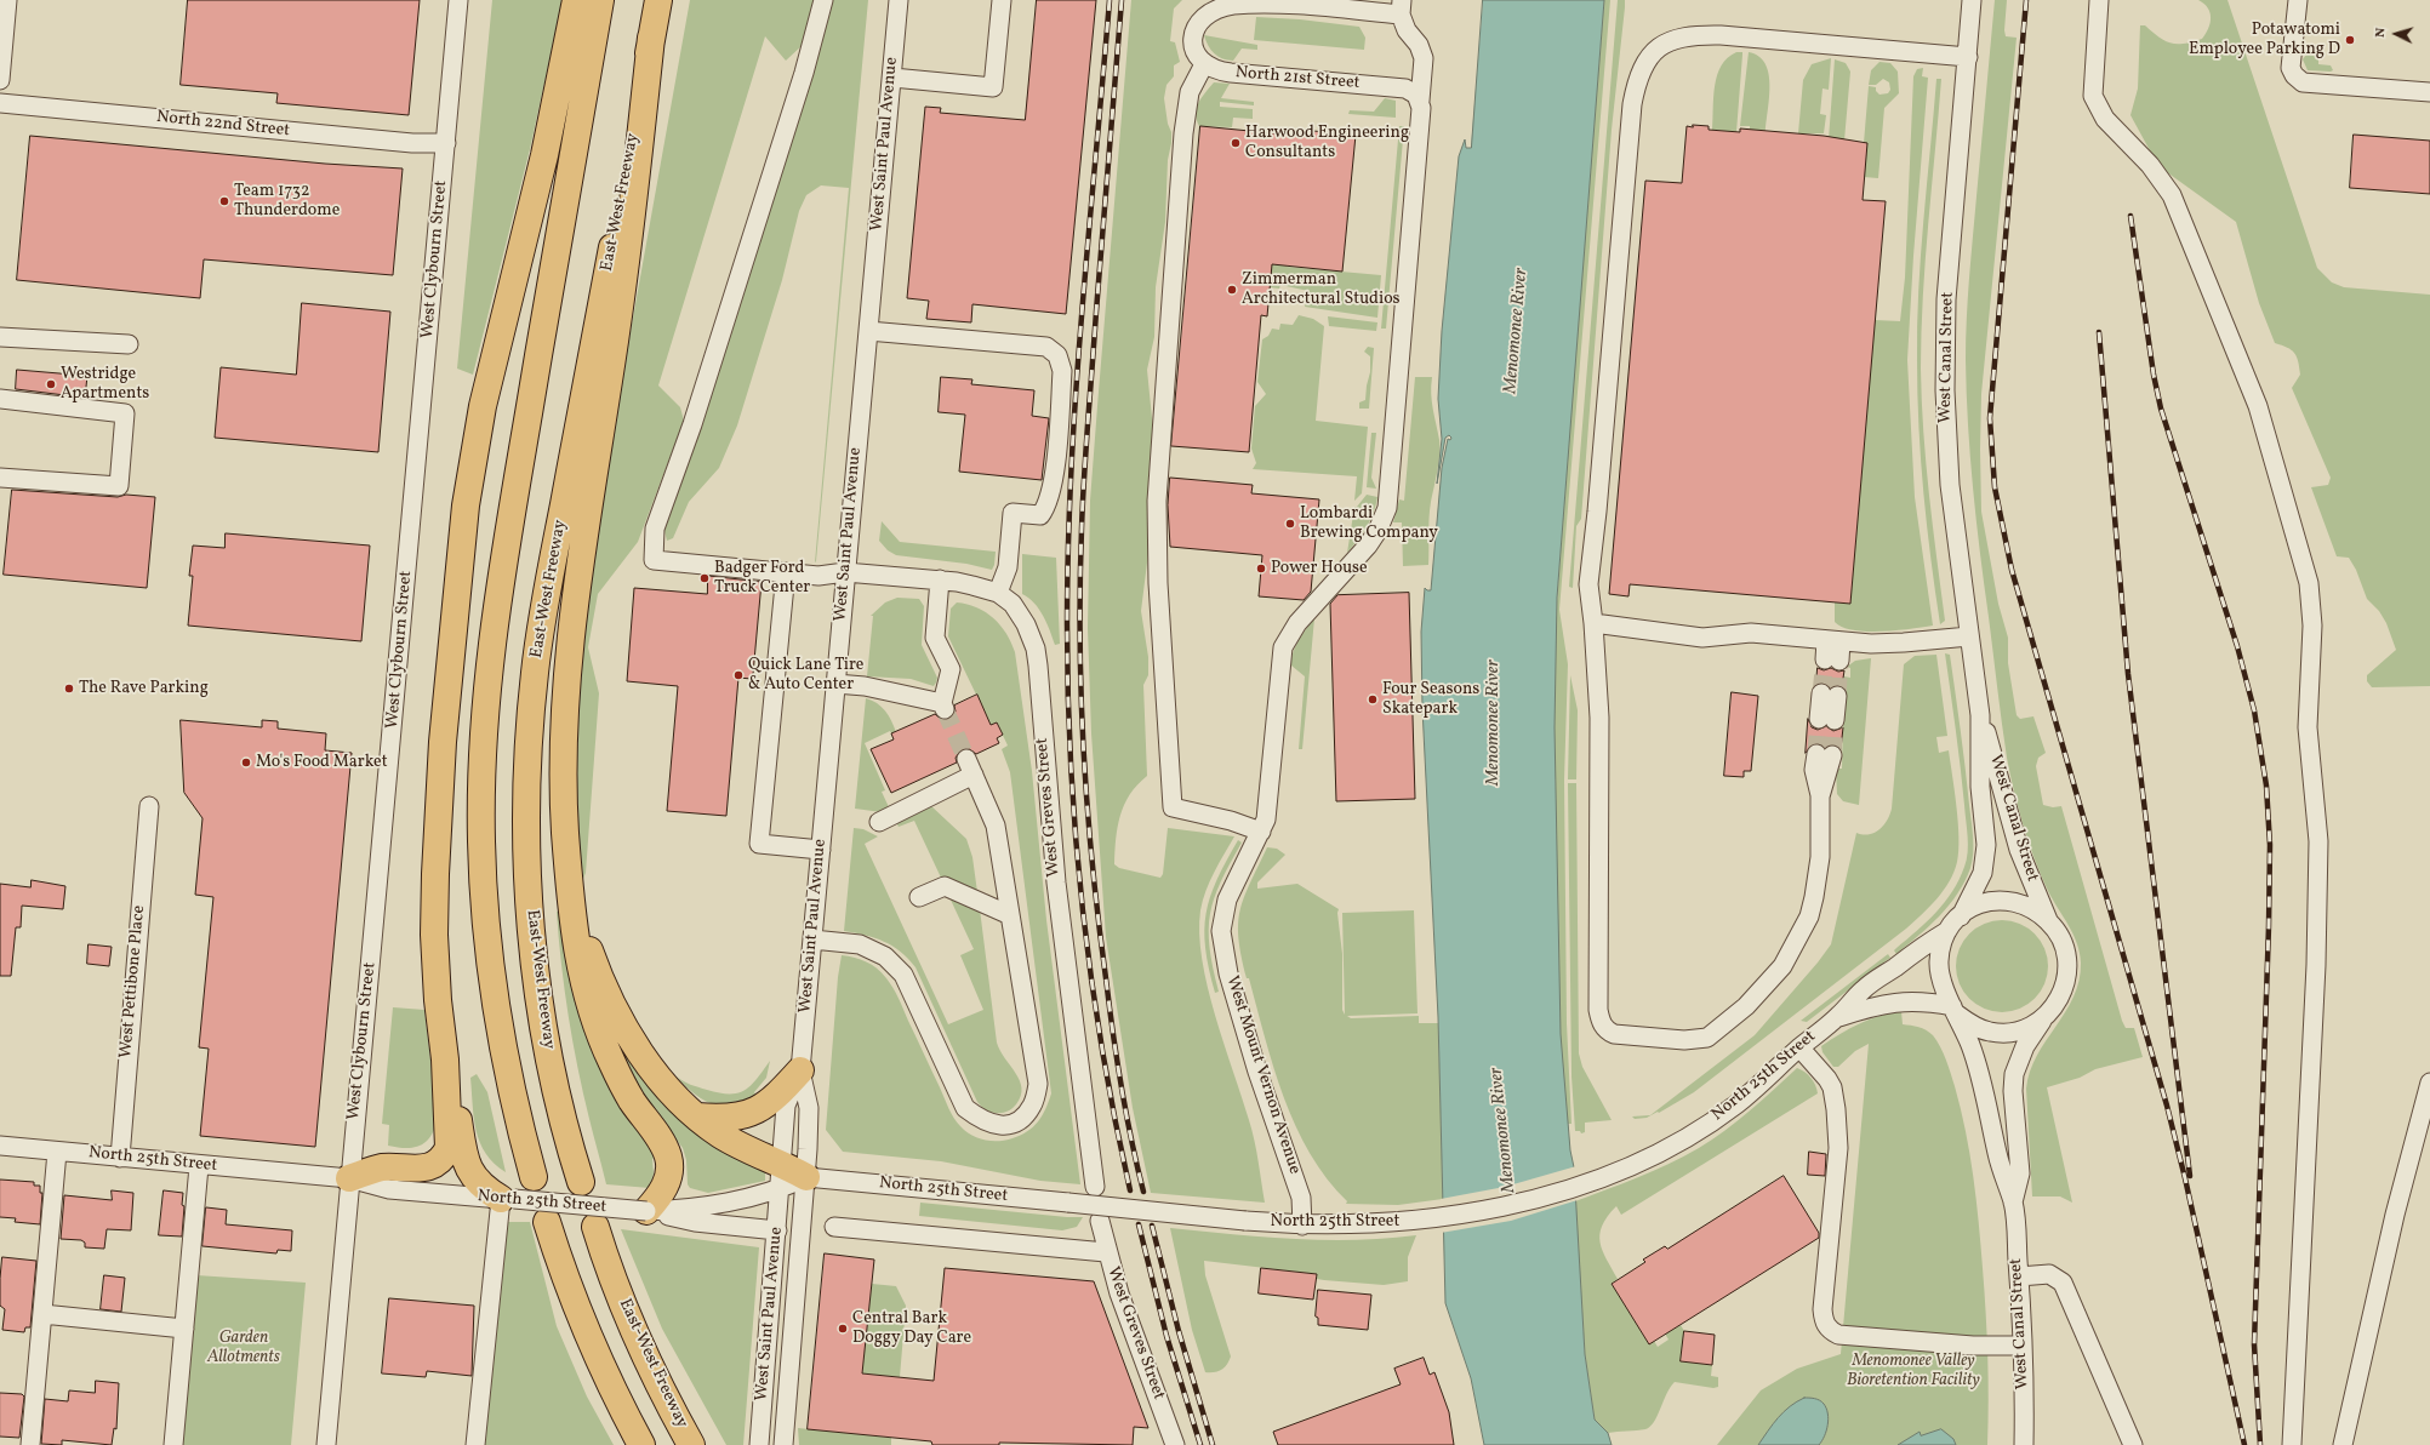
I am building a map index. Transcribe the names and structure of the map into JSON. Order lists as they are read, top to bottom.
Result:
{
  "streets": {
    "highway": ["East-West Freeway"],
    "street": [
      "North 21st Street",
      "North 22nd Street",
      "West Saint Paul Avenue",
      "West Clybourn Street",
      "West Canal Street",
      "West Greves Street",
      "West Pettibone Place",
      "West Mount Vernon Avenue",
      "North 25th Street"
    ]
  },
  "crossings": [
    ["North 21st Street", "West Mount Vernon Avenue"],
    ["North 22nd Street", "West Clybourn Street"],
    ["West Saint Paul Avenue", "West Greves Street"],
    ["West Saint Paul Avenue", "North 25th Street"],
    ["West Clybourn Street", "North 25th Street"],
    ["West Canal Street", "North 25th Street"],
    ["West Pettibone Place", "North 25th Street"],
    ["West Mount Vernon Avenue", "North 25th Street"]
  ],
  "water": ["Menomonee River"],
  "parks": ["Garden Allotments", "Menomonee Valley Bioretention Facility"],
  "places": [
    "Potawatomi Employee Parking D",
    "Harwood Engineering Consultants",
    "Team 1732 Thunderdome",
    "Zimmerman Architectural Studios",
    "Westridge Apartments",
    "Lombardi Brewing Company",
    "Power House",
    "Badger Ford Truck Center",
    "Quick Lane Tire & Auto Center",
    "The Rave Parking",
    "Four Seasons Skatepark",
    "Mo's Food Market",
    "Central Bark Doggy Day Care"
  ],
  "north": "left"
}
